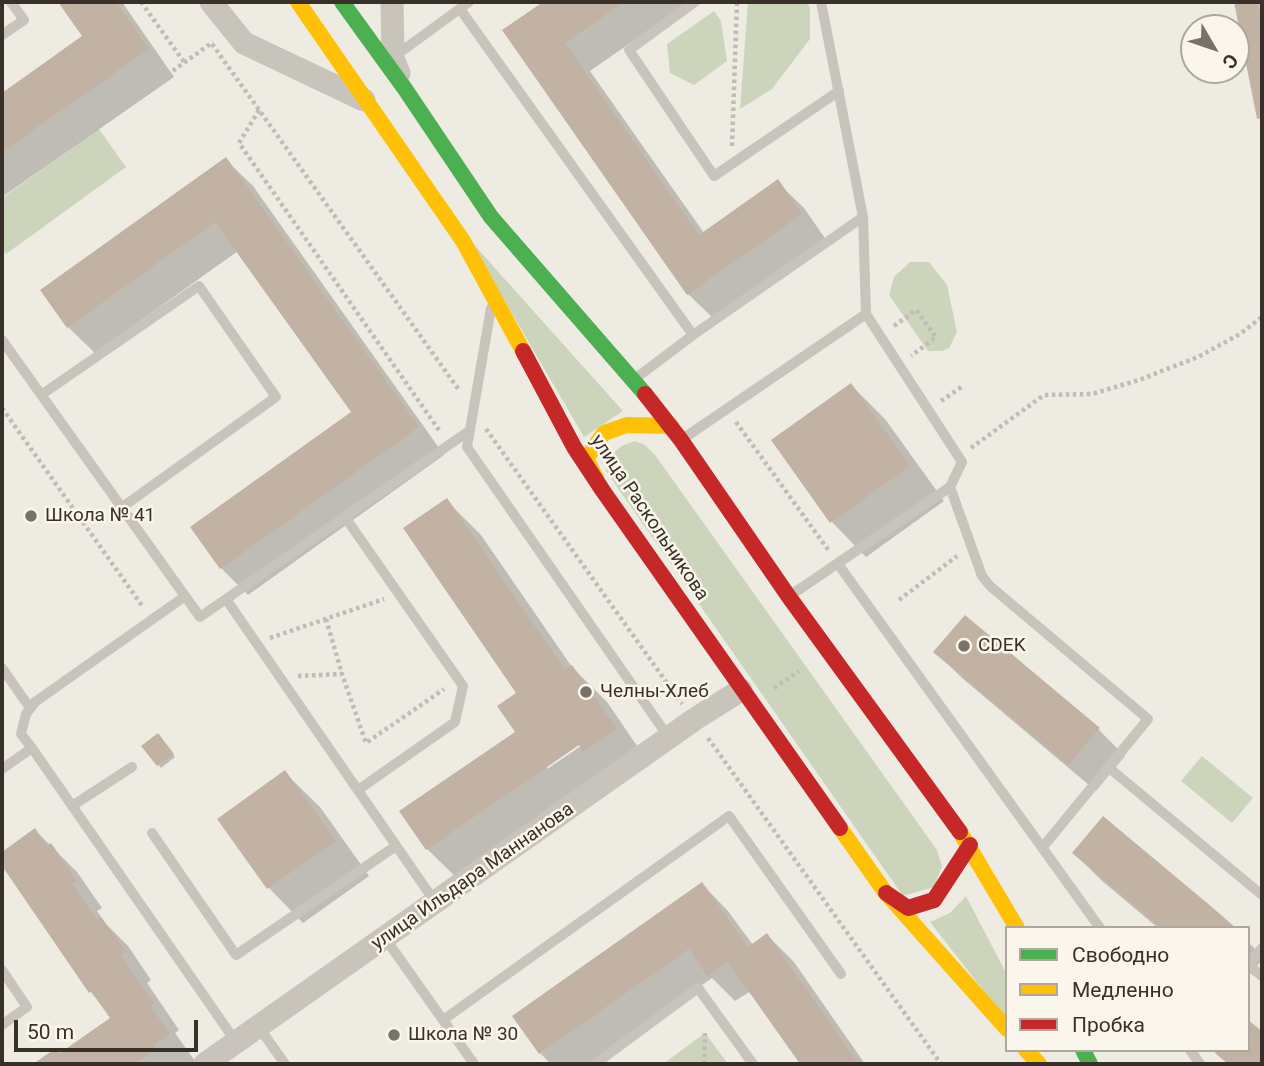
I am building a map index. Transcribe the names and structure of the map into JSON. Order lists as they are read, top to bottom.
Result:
{
  "streets": {
    "street": ["улица Раскольникова", "улица Ильдара Маннанова"]
  },
  "crossings": [
    ["улица Раскольникова", "улица Ильдара Маннанова"]
  ],
  "places": [
    "Школа № 41",
    "CDEK",
    "Челны-Хлеб",
    "Школа № 30"
  ],
  "legend": ["Свободно", "Медленно", "Пробка"],
  "scale_bar": "50 m",
  "north": "bottom right"
}
